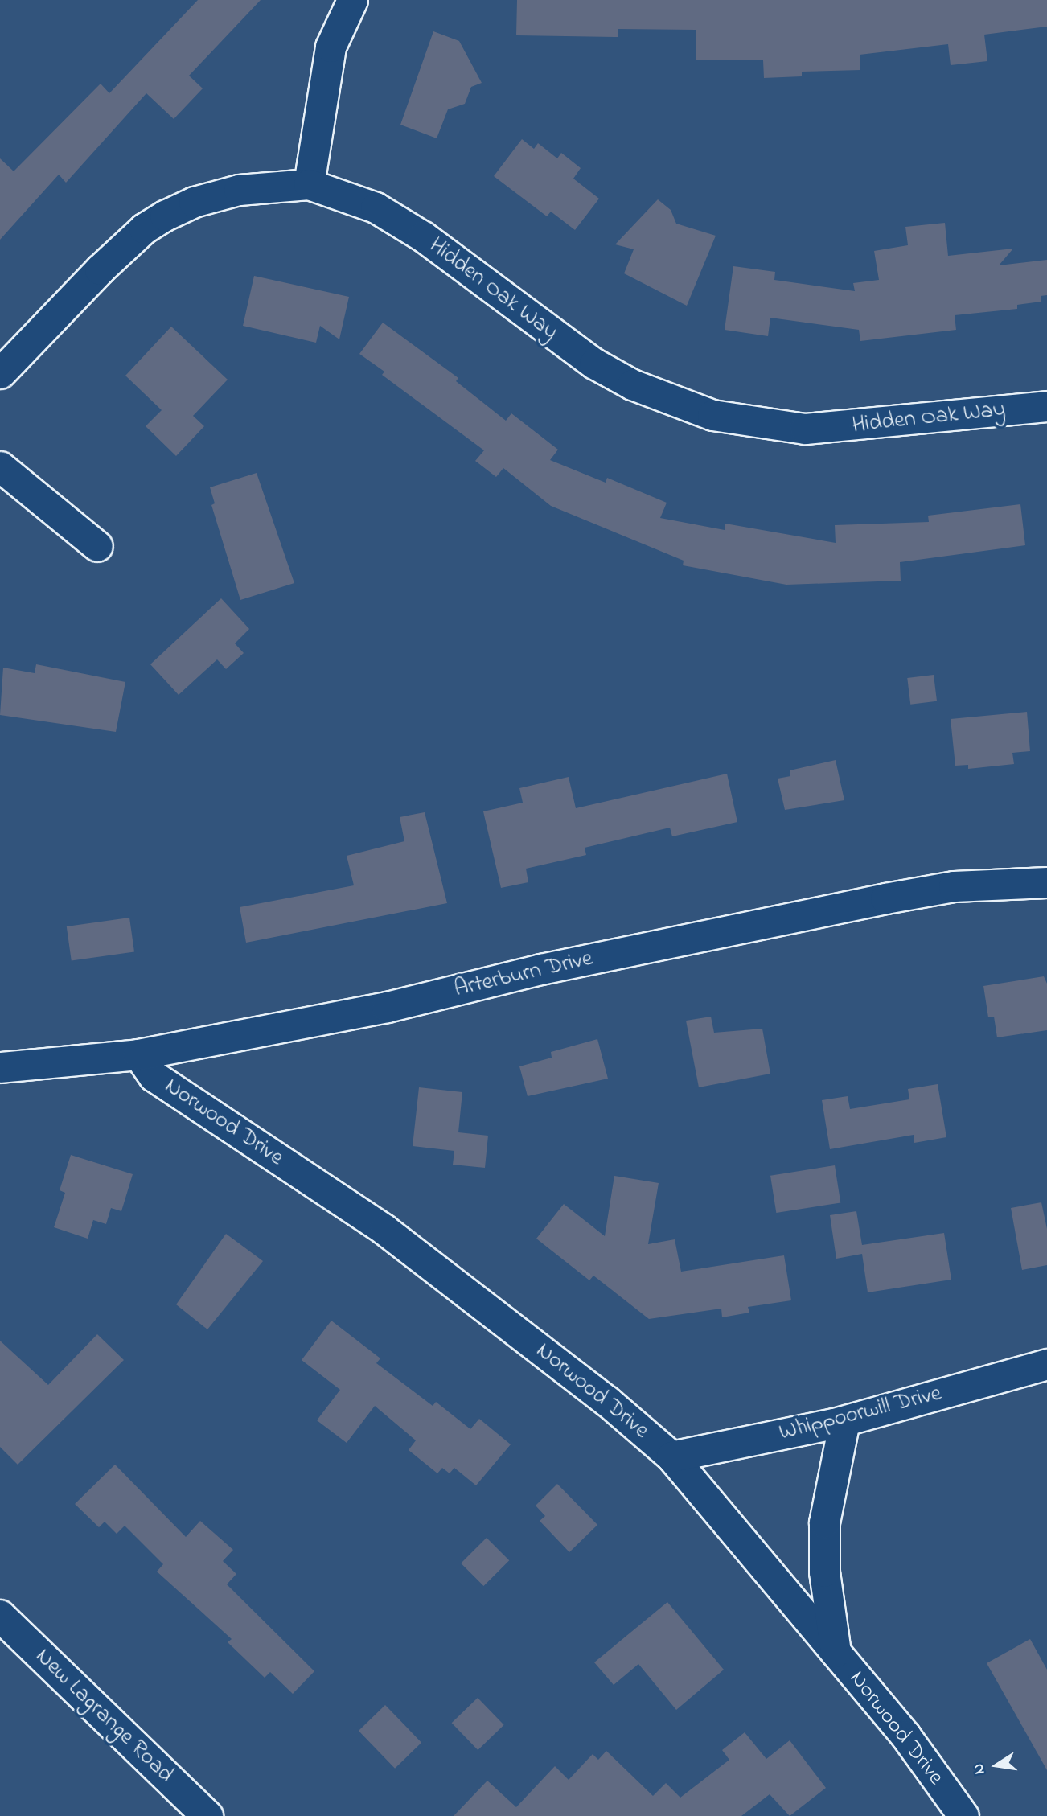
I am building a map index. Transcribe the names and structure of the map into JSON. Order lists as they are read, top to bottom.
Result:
{
  "streets": {
    "main road": ["New Lagrange Road"],
    "street": [
      "Hidden Oak Way",
      "Arterburn Drive",
      "Norwood Drive",
      "Whippoorwill Drive"
    ]
  },
  "crossings": [
    ["Arterburn Drive", "Norwood Drive"],
    ["Norwood Drive", "Whippoorwill Drive"]
  ],
  "north": "left"
}
